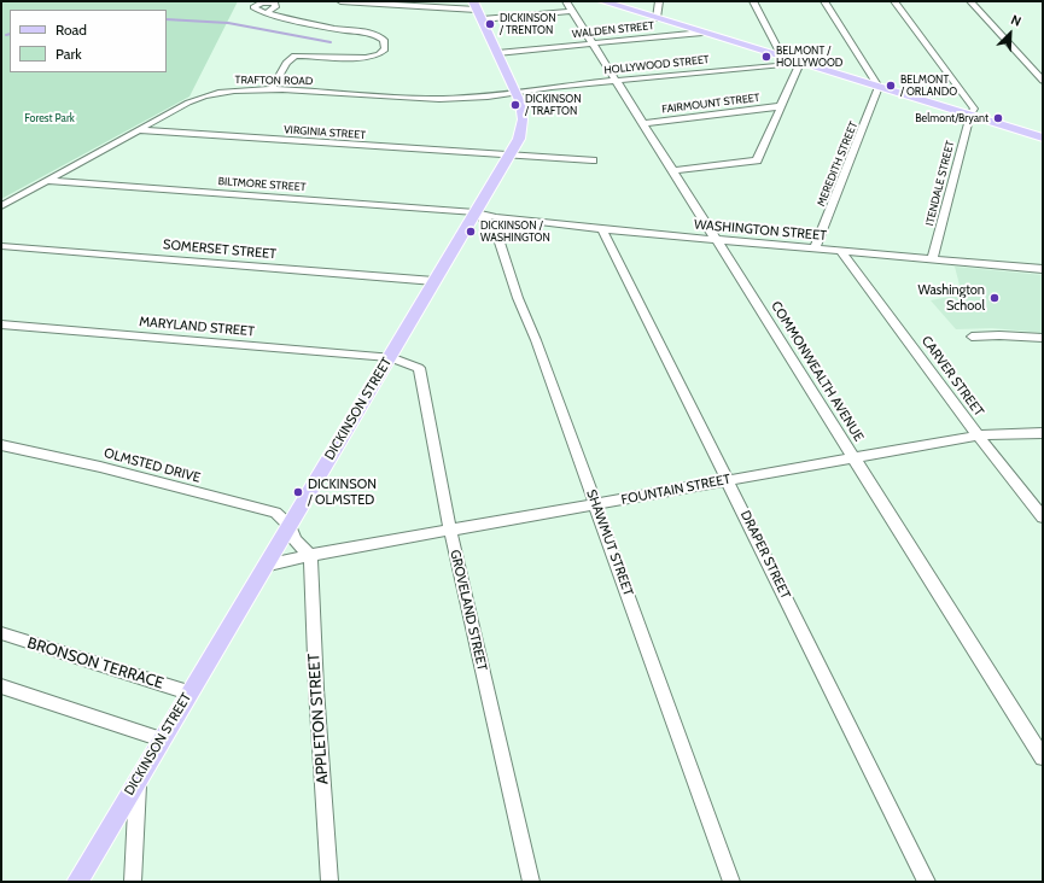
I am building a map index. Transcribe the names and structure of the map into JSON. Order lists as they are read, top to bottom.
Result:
{
  "streets": {
    "main road": ["DICKINSON STREET"],
    "street": [
      "WALDEN STREET",
      "HOLLYWOOD STREET",
      "TRAFTON ROAD",
      "FAIRMOUNT STREET",
      "VIRGINIA STREET",
      "MEREDITH STREET",
      "ITENDALE STREET",
      "BILTMORE STREET",
      "WASHINGTON STREET",
      "SOMERSET STREET",
      "MARYLAND STREET",
      "COMMONWEALTH AVENUE",
      "CARVER STREET",
      "OLMSTED DRIVE",
      "FOUNTAIN STREET",
      "SHAWMUT STREET",
      "DRAPER STREET",
      "GROVELAND STREET",
      "BRONSON TERRACE",
      "APPLETON STREET"
    ]
  },
  "crossings": [
    ["WALDEN STREET", "COMMONWEALTH AVENUE"],
    ["WALDEN STREET", "DICKINSON STREET"],
    ["HOLLYWOOD STREET", "TRAFTON ROAD"],
    ["HOLLYWOOD STREET", "COMMONWEALTH AVENUE"],
    ["HOLLYWOOD STREET", "DICKINSON STREET"],
    ["TRAFTON ROAD", "VIRGINIA STREET"],
    ["TRAFTON ROAD", "BILTMORE STREET"],
    ["TRAFTON ROAD", "DICKINSON STREET"],
    ["FAIRMOUNT STREET", "COMMONWEALTH AVENUE"],
    ["VIRGINIA STREET", "DICKINSON STREET"],
    ["MEREDITH STREET", "WASHINGTON STREET"],
    ["ITENDALE STREET", "WASHINGTON STREET"],
    ["BILTMORE STREET", "WASHINGTON STREET"],
    ["BILTMORE STREET", "DICKINSON STREET"],
    ["BILTMORE STREET", "SHAWMUT STREET"],
    ["WASHINGTON STREET", "COMMONWEALTH AVENUE"],
    ["WASHINGTON STREET", "CARVER STREET"],
    ["WASHINGTON STREET", "DICKINSON STREET"],
    ["WASHINGTON STREET", "SHAWMUT STREET"],
    ["WASHINGTON STREET", "DRAPER STREET"],
    ["SOMERSET STREET", "DICKINSON STREET"],
    ["MARYLAND STREET", "DICKINSON STREET"],
    ["MARYLAND STREET", "GROVELAND STREET"],
    ["COMMONWEALTH AVENUE", "FOUNTAIN STREET"],
    ["CARVER STREET", "FOUNTAIN STREET"],
    ["DICKINSON STREET", "OLMSTED DRIVE"],
    ["DICKINSON STREET", "FOUNTAIN STREET"],
    ["DICKINSON STREET", "SHAWMUT STREET"],
    ["DICKINSON STREET", "GROVELAND STREET"],
    ["DICKINSON STREET", "BRONSON TERRACE"],
    ["FOUNTAIN STREET", "SHAWMUT STREET"],
    ["FOUNTAIN STREET", "DRAPER STREET"],
    ["FOUNTAIN STREET", "GROVELAND STREET"],
    ["FOUNTAIN STREET", "APPLETON STREET"]
  ],
  "parks": ["Forest Park"],
  "places": [
    "DICKINSON / TRENTON",
    "BELMONT / HOLLYWOOD",
    "BELMONT / ORLANDO",
    "DICKINSON / TRAFTON",
    "Belmont/Bryant",
    "DICKINSON / WASHINGTON",
    "Washington School",
    "DICKINSON / OLMSTED"
  ],
  "legend": ["Road", "Park"],
  "north": "top right"
}
